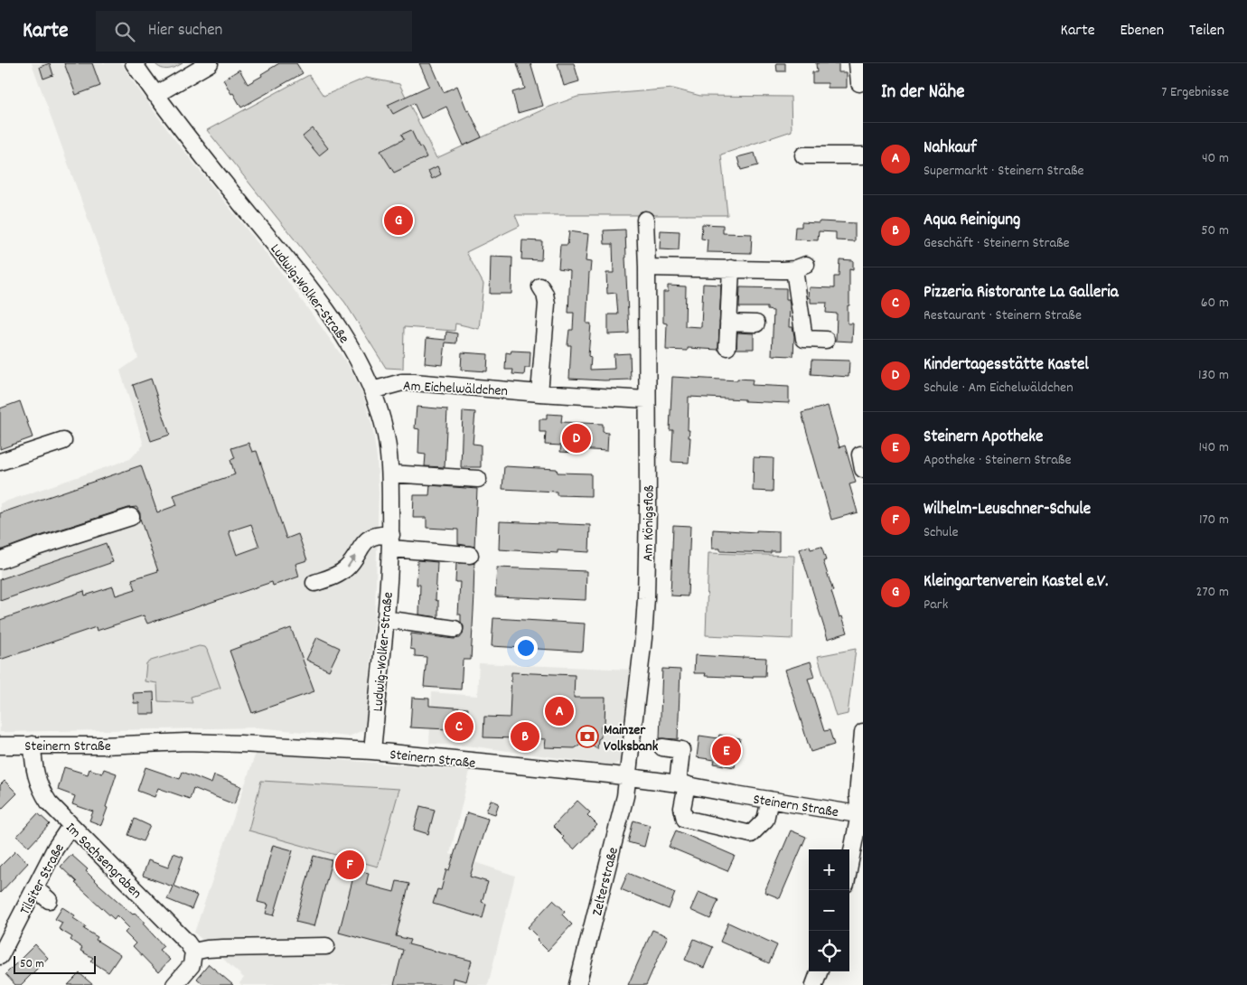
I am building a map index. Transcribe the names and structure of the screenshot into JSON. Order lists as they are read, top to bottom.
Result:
{
  "streets": {
    "street": [
      "Ludwig-Wolker-Straße",
      "Am Eichelwäldchen",
      "Am Königsfloß",
      "Steinern Straße",
      "Im Sachsengraben",
      "Tilsiter Straße",
      "Zelterstraße"
    ]
  },
  "crossings": [
    ["Ludwig-Wolker-Straße", "Am Eichelwäldchen"],
    ["Ludwig-Wolker-Straße", "Steinern Straße"],
    ["Am Eichelwäldchen", "Am Königsfloß"],
    ["Am Königsfloß", "Steinern Straße"],
    ["Am Königsfloß", "Zelterstraße"],
    ["Steinern Straße", "Im Sachsengraben"],
    ["Steinern Straße", "Zelterstraße"],
    ["Im Sachsengraben", "Tilsiter Straße"]
  ],
  "places": {
    "bank": ["Mainzer Volksbank"]
  },
  "scale_bar": "50 m",
  "page": {
    "header": "Karte",
    "search": "Hier suchen",
    "nav": ["Karte", "Ebenen", "Teilen"],
    "heading": ["In der Nähe", "7 Ergebnisse"],
    "list": [
      {
        "mark": "A",
        "name": "Nahkauf",
        "note": "Supermarkt · Steinern Straße",
        "value": "40 m"
      },
      {
        "mark": "B",
        "name": "Aqua Reinigung",
        "note": "Geschäft · Steinern Straße",
        "value": "50 m"
      },
      {
        "mark": "C",
        "name": "Pizzeria Ristorante La Galleria",
        "note": "Restaurant · Steinern Straße",
        "value": "60 m"
      },
      {
        "mark": "D",
        "name": "Kindertagesstätte Kastel",
        "note": "Schule · Am Eichelwäldchen",
        "value": "130 m"
      },
      {
        "mark": "E",
        "name": "Steinern Apotheke",
        "note": "Apotheke · Steinern Straße",
        "value": "140 m"
      },
      {
        "mark": "F",
        "name": "Wilhelm-Leuschner-Schule",
        "note": "Schule",
        "value": "170 m"
      },
      {
        "mark": "G",
        "name": "Kleingartenverein Kastel e.V.",
        "note": "Park",
        "value": "270 m"
      }
    ],
    "pins": [
      "G",
      "D",
      "A",
      "C",
      "B",
      "E",
      "F"
    ],
    "map_buttons": ["+", "−"],
    "scale": "50 m"
  }
}
